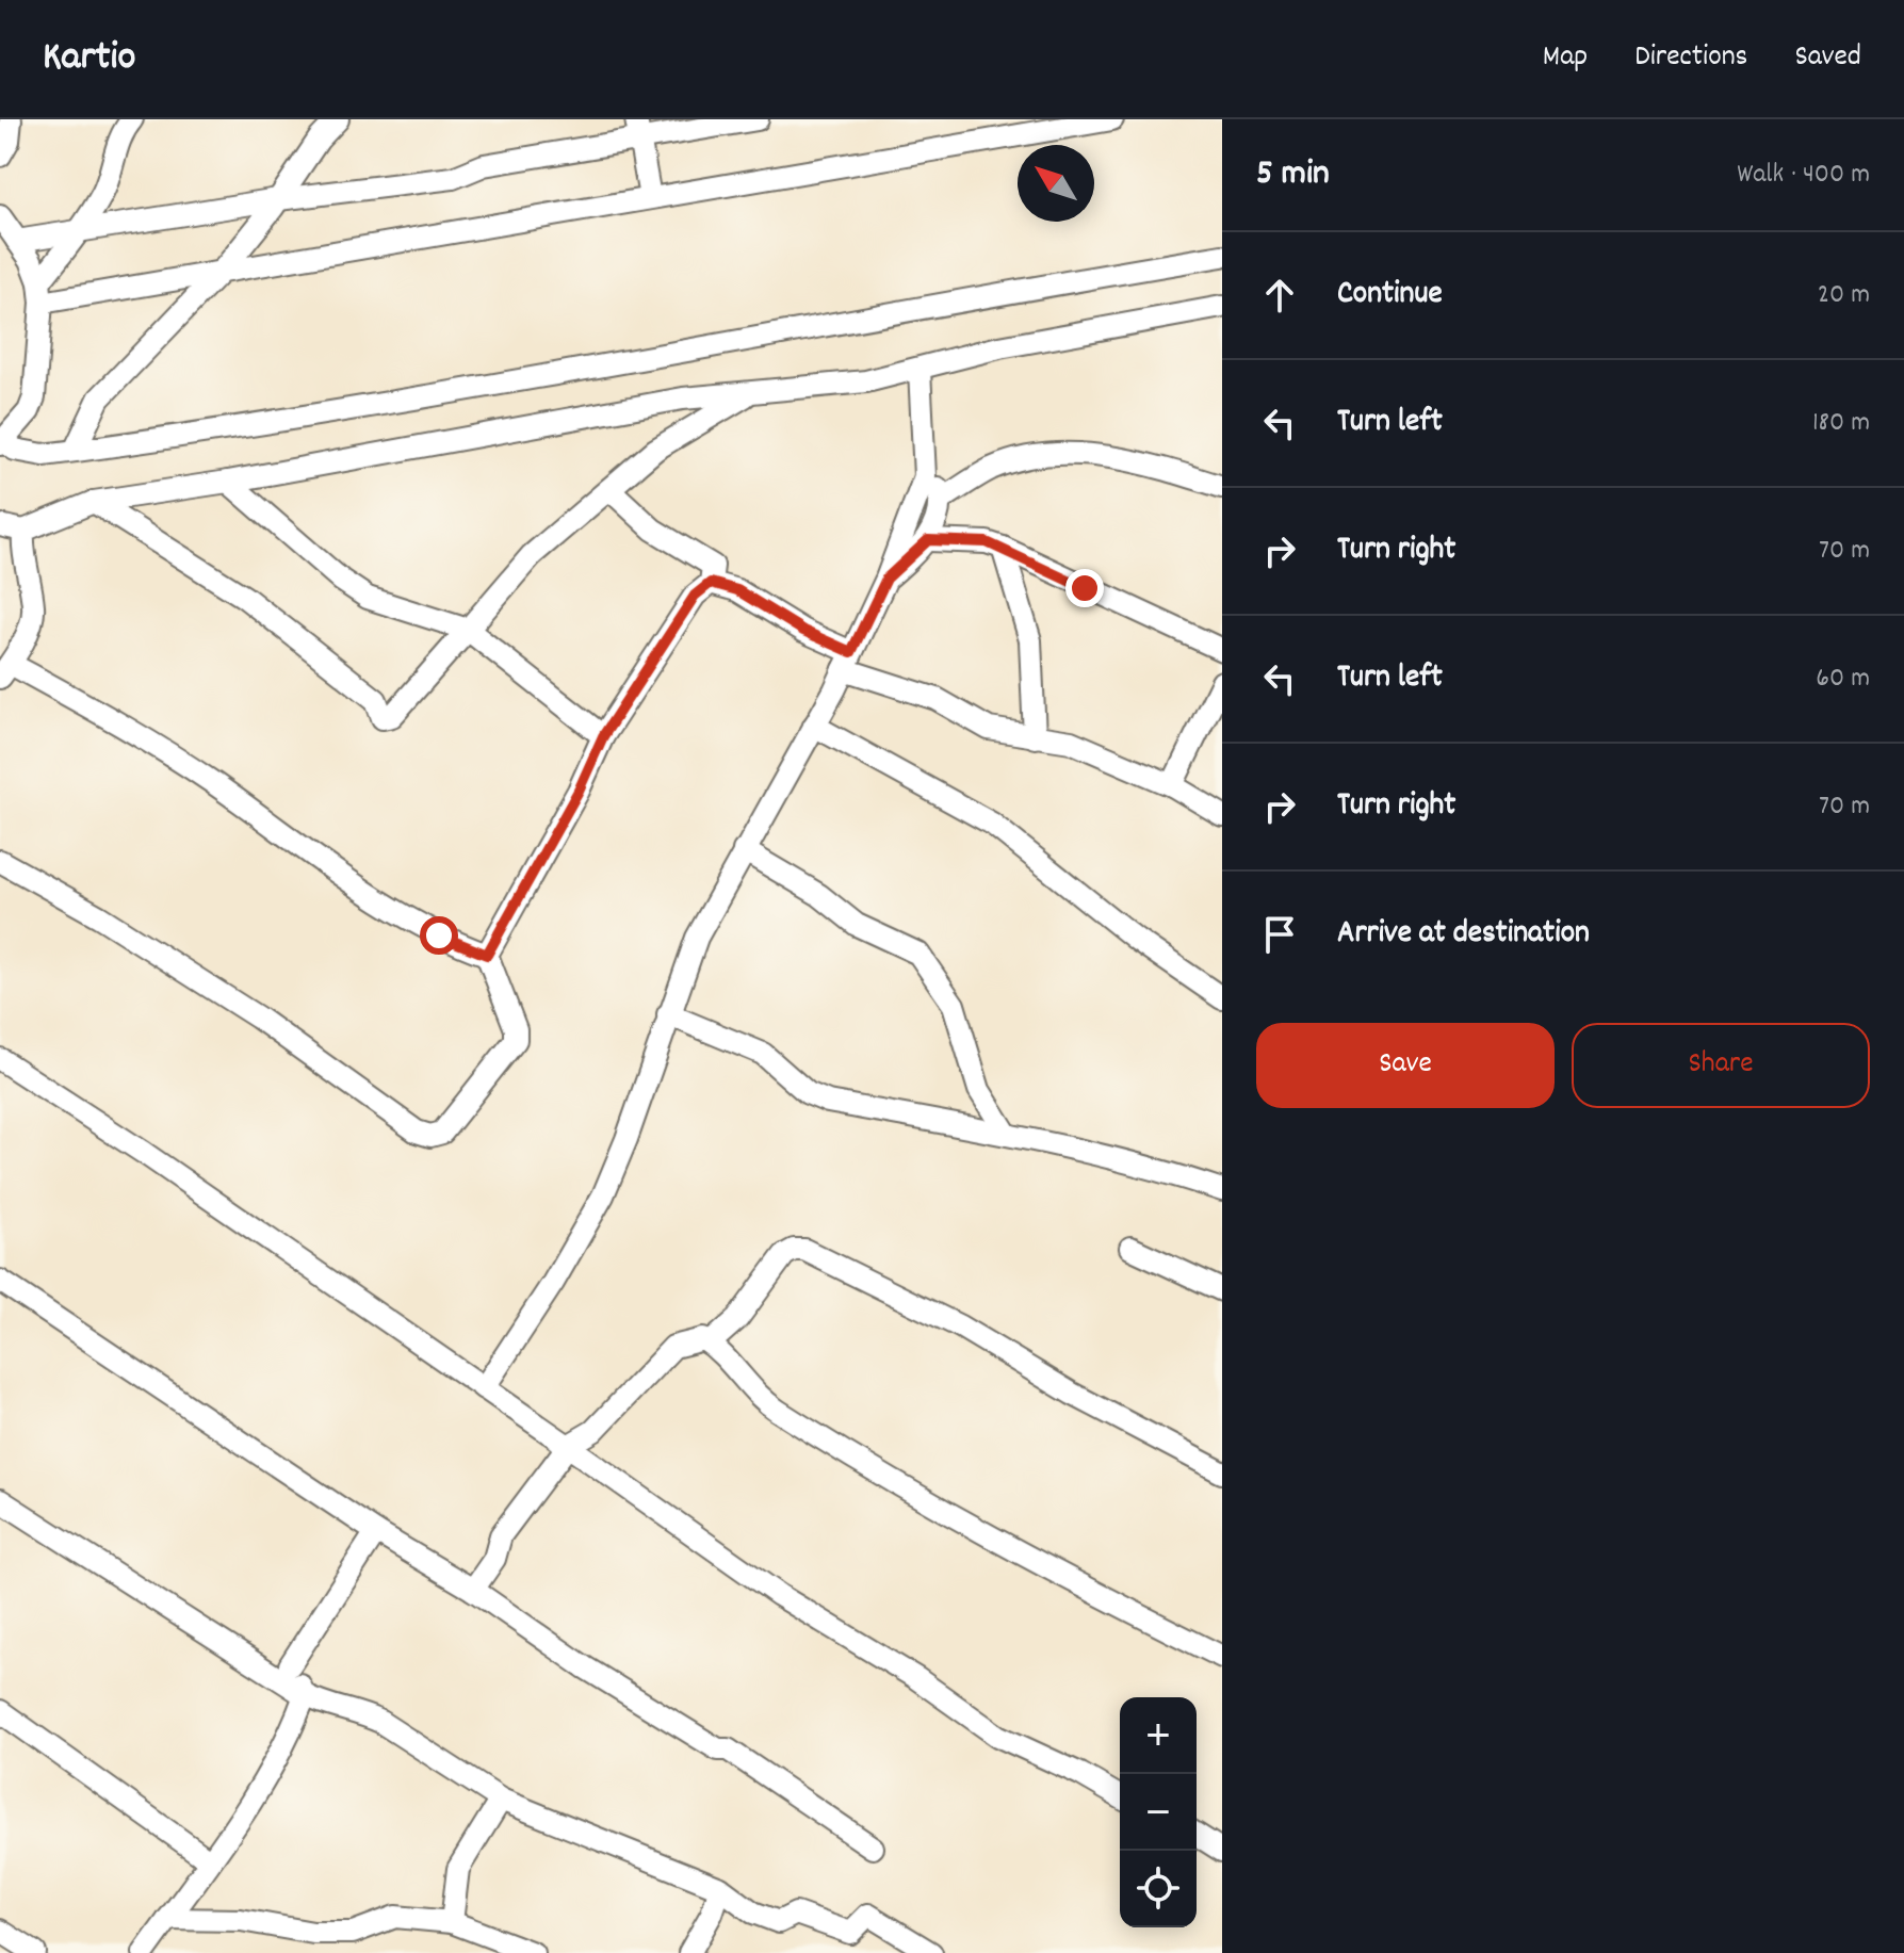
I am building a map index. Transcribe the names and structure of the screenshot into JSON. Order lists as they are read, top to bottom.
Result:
{
  "north": "top left",
  "page": {
    "header": "Kartio",
    "nav": ["Map", "Directions", "Saved"],
    "heading": ["5 min", "Walk · 400 m"],
    "list": [
      ["Continue", "20 m"],
      ["Turn left", "180 m"],
      ["Turn right", "70 m"],
      ["Turn left", "60 m"],
      ["Turn right", "70 m"],
      "Arrive at destination"
    ],
    "buttons": ["Save", "Share"],
    "map_buttons": ["+", "−"]
  }
}
